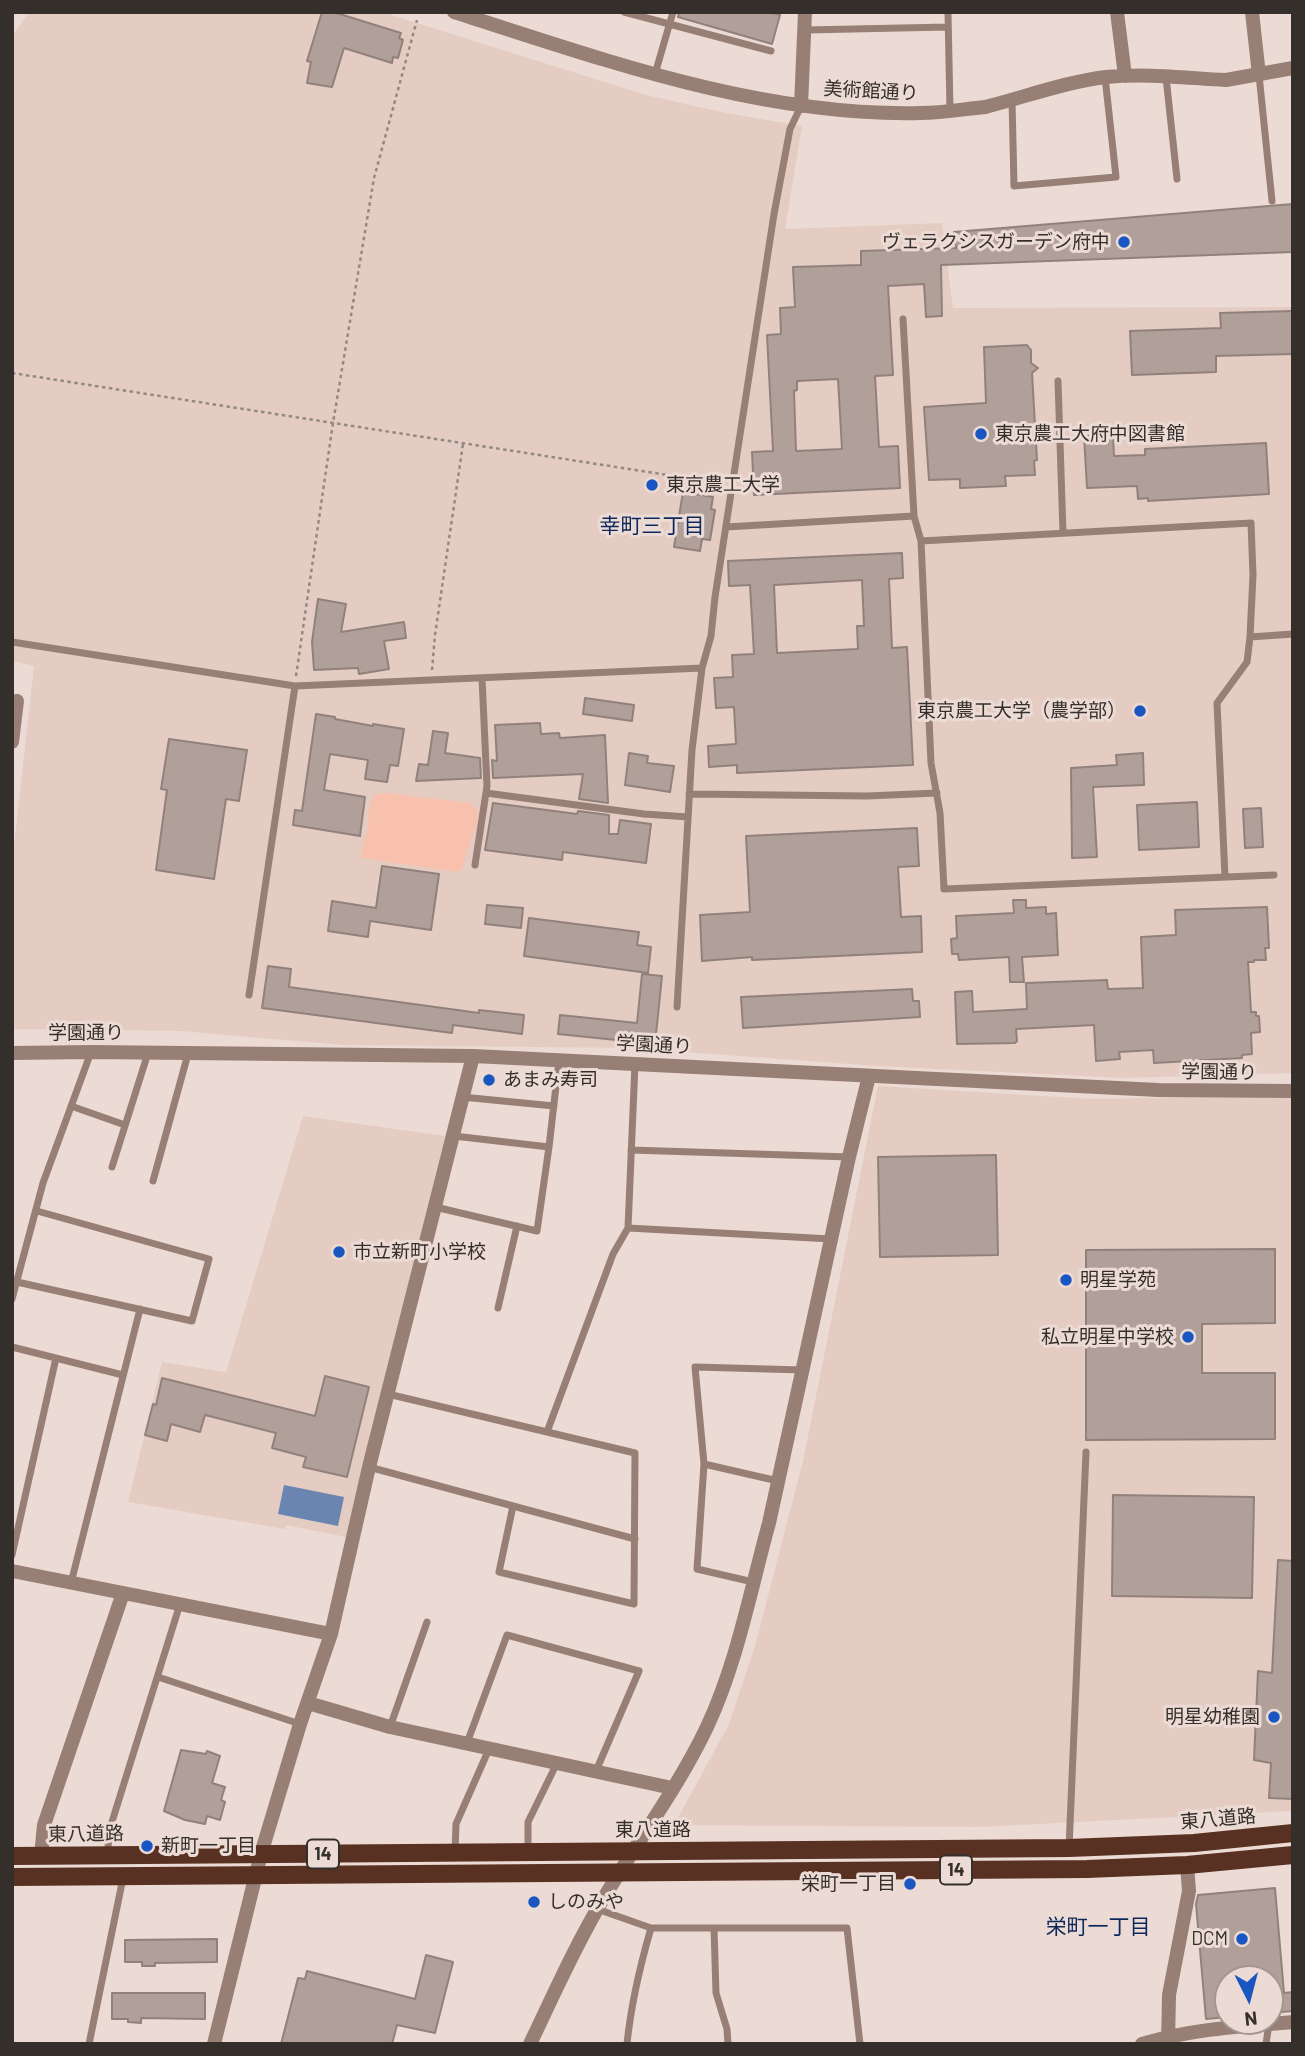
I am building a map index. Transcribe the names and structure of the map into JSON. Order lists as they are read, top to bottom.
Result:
{
  "streets": {
    "main road": ["東八道路", "14"],
    "street": ["美術館通り", "学園通り"]
  },
  "districts": ["幸町三丁目", "栄町一丁目"],
  "places": [
    "ヴェラクシスガーデン府中",
    "東京農工大府中図書館",
    "東京農工大学",
    "東京農工大学（農学部）",
    "あまみ寿司",
    "市立新町小学校",
    "明星学苑",
    "私立明星中学校",
    "明星幼稚園",
    "新町一丁目",
    "栄町一丁目",
    "しのみや",
    "DCM"
  ],
  "north": "bottom"
}
